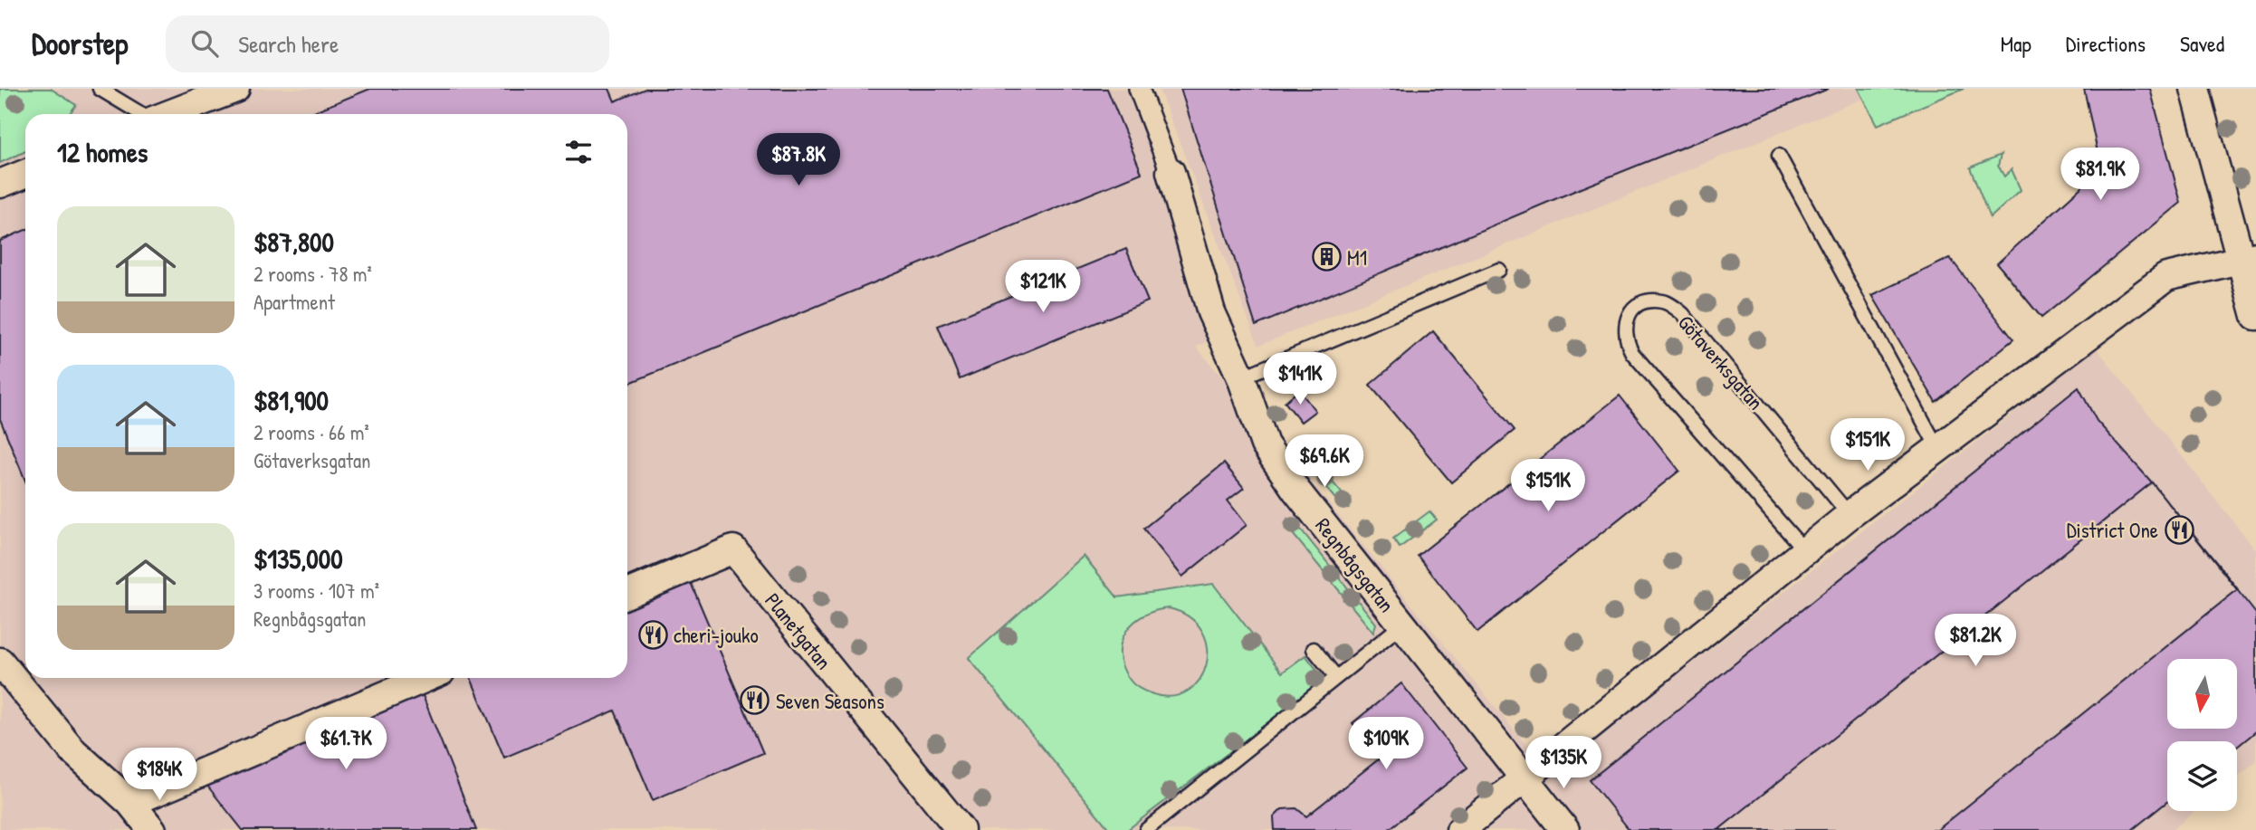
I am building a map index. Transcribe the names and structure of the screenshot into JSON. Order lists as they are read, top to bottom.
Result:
{
  "streets": {
    "street": ["Regnbågsgatan", "Planetgatan"],
    "lane": ["Götaverksgatan"]
  },
  "places": {
    "building": ["M1"],
    "restaurant": ["District One", "cheri-jouko", "Seven Seasons"]
  },
  "north": "bottom",
  "page": {
    "header": "Doorstep",
    "search": "Search here",
    "nav": ["Map", "Directions", "Saved"],
    "heading": "12 homes",
    "price": [
      "$87.8K",
      "$81.9K",
      "$121K",
      "$141K",
      "$151K",
      "$69.6K",
      "$151K",
      "$81.2K",
      "$61.7K",
      "$109K",
      "$135K",
      "$184K"
    ],
    "list": [
      {
        "name": "$87,800",
        "note": "2 rooms · 78 m² · Apartment"
      },
      {
        "name": "$81,900",
        "note": "2 rooms · 66 m² · Götaverksgatan"
      },
      {
        "name": "$135,000",
        "note": "3 rooms · 107 m² · Regnbågsgatan"
      }
    ]
  }
}
